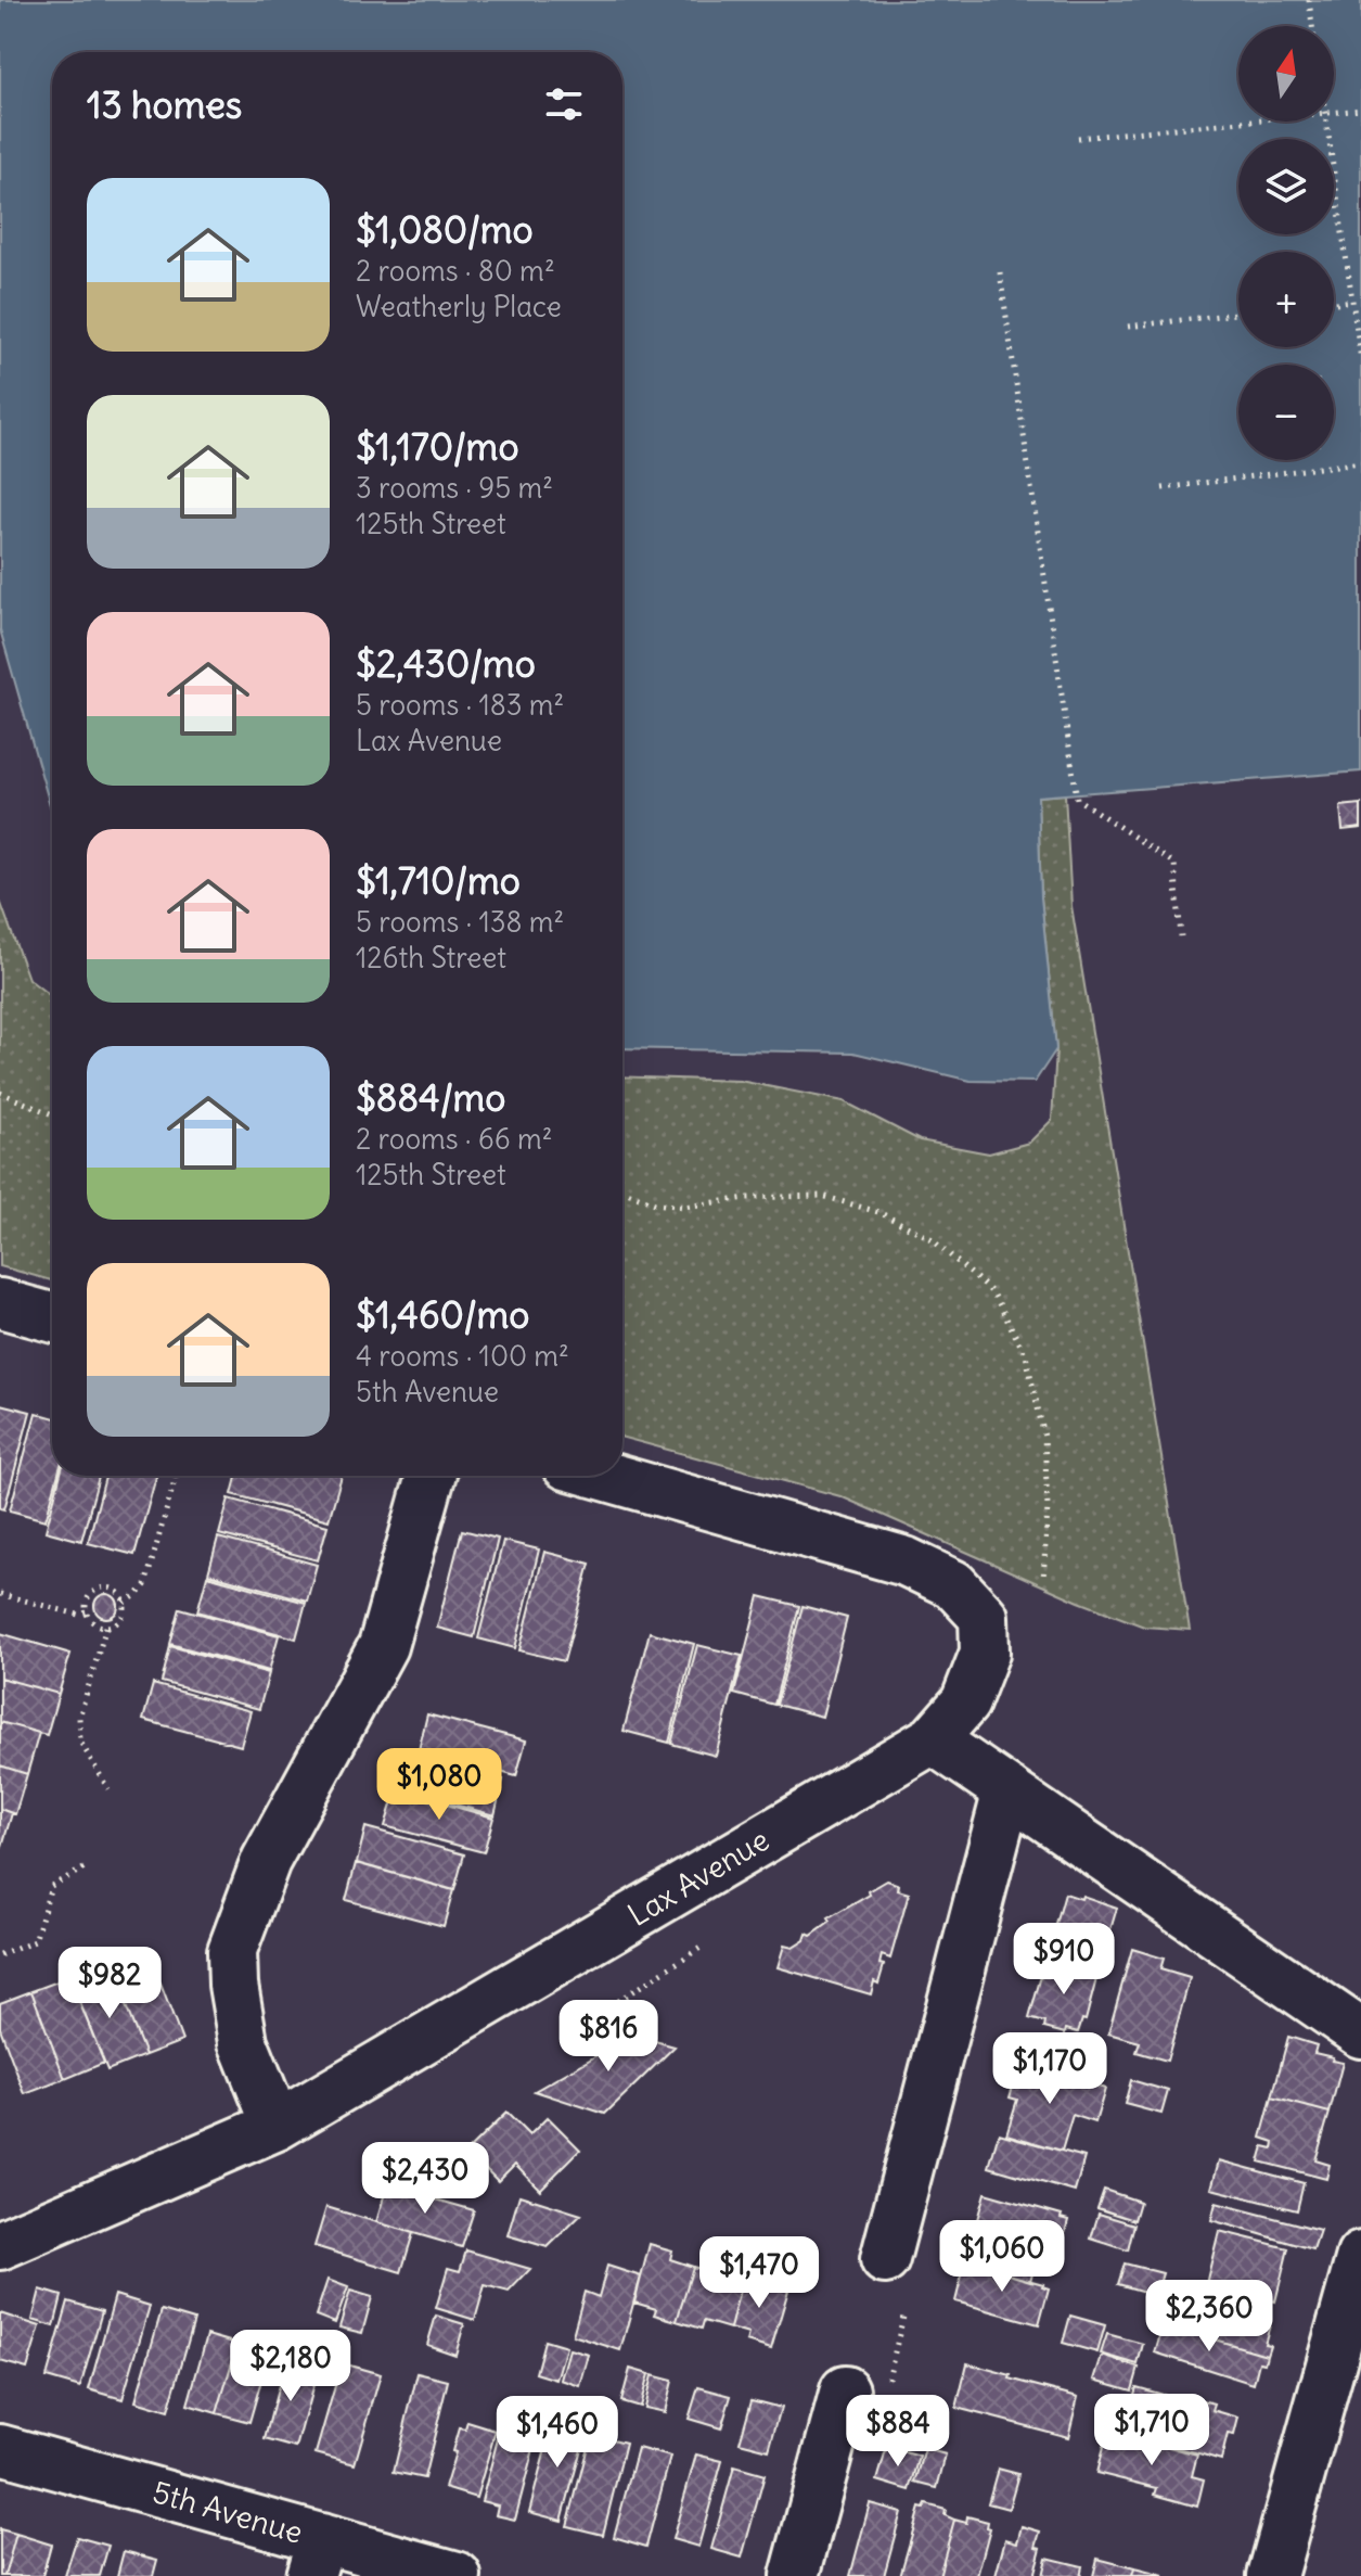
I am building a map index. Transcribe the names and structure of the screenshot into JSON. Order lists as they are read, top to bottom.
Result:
{
  "streets": {
    "street": ["Lax Avenue", "5th Avenue"]
  },
  "north": "top",
  "page": {
    "map_buttons": ["+", "−"],
    "heading": "13 homes",
    "list": [
      {
        "name": "$1,080/mo",
        "note": "2 rooms · 80 m² · Weatherly Place"
      },
      {
        "name": "$1,170/mo",
        "note": "3 rooms · 95 m² · 125th Street"
      },
      {
        "name": "$2,430/mo",
        "note": "5 rooms · 183 m² · Lax Avenue"
      },
      {
        "name": "$1,710/mo",
        "note": "5 rooms · 138 m² · 126th Street"
      },
      {
        "name": "$884/mo",
        "note": "2 rooms · 66 m² · 125th Street"
      },
      {
        "name": "$1,460/mo",
        "note": "4 rooms · 100 m² · 5th Avenue"
      }
    ],
    "price": [
      "$1,080",
      "$910",
      "$982",
      "$816",
      "$1,170",
      "$2,430",
      "$1,060",
      "$1,470",
      "$2,360",
      "$2,180",
      "$1,710",
      "$884",
      "$1,460"
    ]
  }
}
